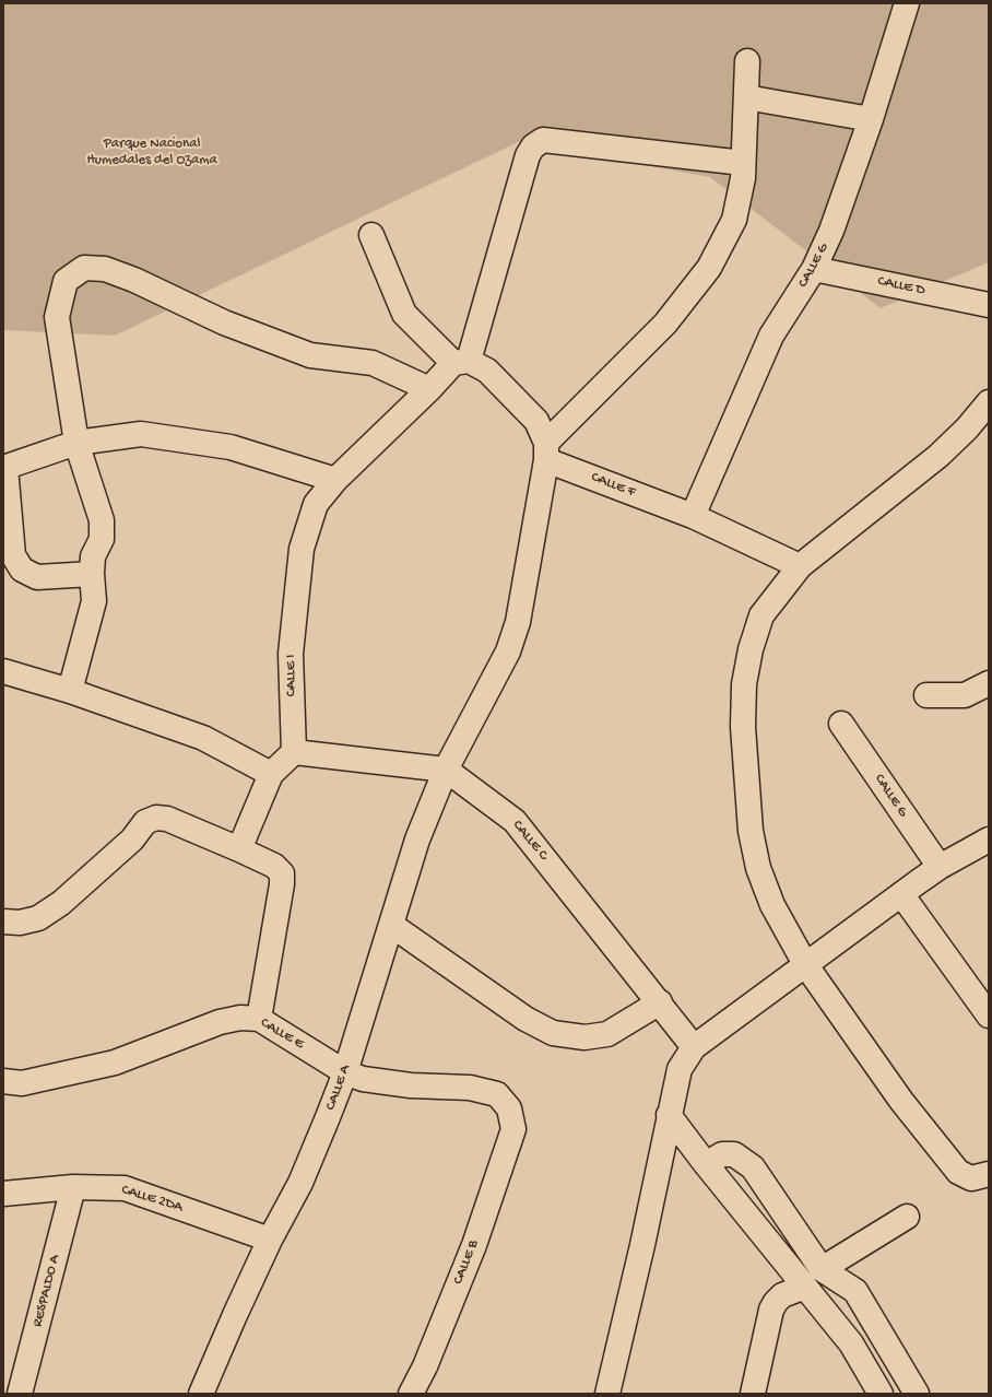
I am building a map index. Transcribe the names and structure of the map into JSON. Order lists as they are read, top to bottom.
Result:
{
  "streets": {
    "street": [
      "CALLE G",
      "CALLE D",
      "CALLE F",
      "CALLE I",
      "CALLE C",
      "CALLE E",
      "CALLE A",
      "CALLE 2DA",
      "CALLE B",
      "RESPALDO A"
    ]
  },
  "crossings": [
    ["CALLE G", "CALLE D"],
    ["CALLE G", "CALLE F"],
    ["CALLE F", "CALLE A"],
    ["CALLE C", "CALLE A"],
    ["CALLE E", "CALLE A"],
    ["CALLE E", "CALLE B"],
    ["CALLE A", "CALLE 2DA"],
    ["CALLE 2DA", "RESPALDO A"]
  ],
  "parks": ["Parque Nacional Humedales del Ozama"]
}
